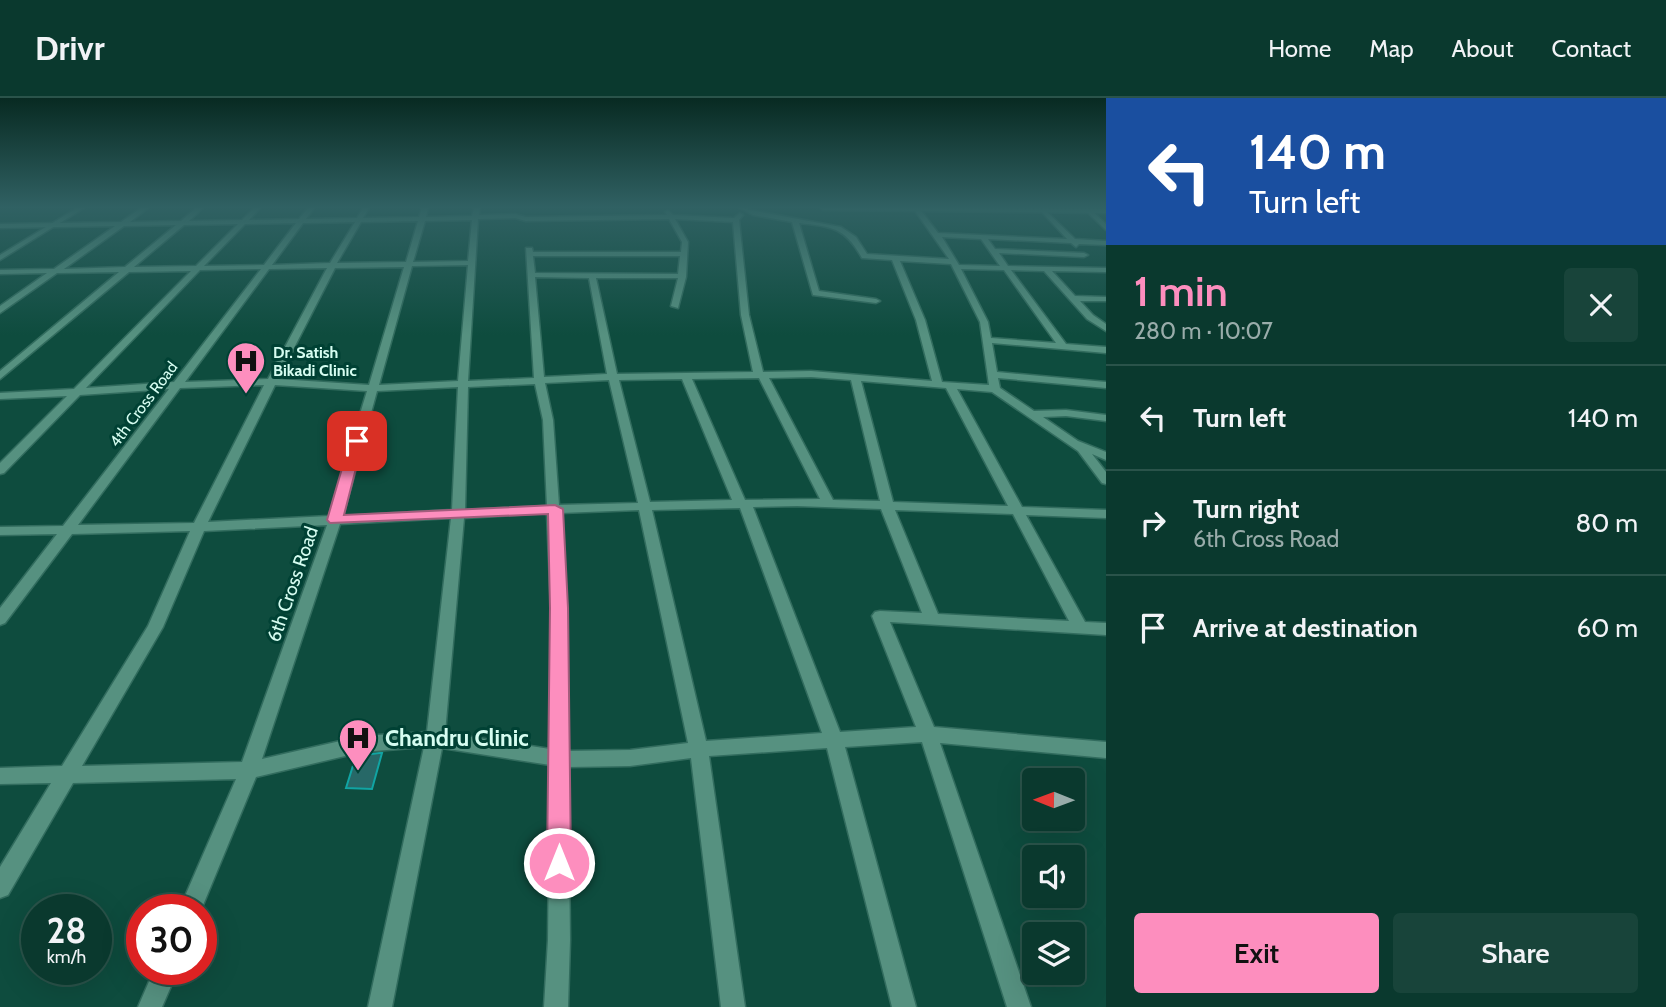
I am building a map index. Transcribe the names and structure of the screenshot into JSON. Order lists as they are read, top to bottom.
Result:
{
  "streets": {
    "street": ["4th Cross Road", "6th Cross Road"]
  },
  "places": {
    "hospital": ["Dr. Satish Bikadi Clinic", "Chandru Clinic"]
  },
  "north": "left",
  "page": {
    "header": "Drivr",
    "nav": [
      "Home",
      "Map",
      "About",
      "Contact"
    ],
    "turn": ["140 m", "Turn left"],
    "heading": ["1 min", "280 m · 10:07"],
    "list": [
      {
        "name": "Turn left",
        "value": "140 m"
      },
      {
        "name": "Turn right",
        "note": "6th Cross Road",
        "value": "80 m"
      },
      {
        "name": "Arrive at destination",
        "value": "60 m"
      }
    ],
    "speed": "28 km/h",
    "limit": "30",
    "buttons": ["Exit", "Share"]
  }
}
